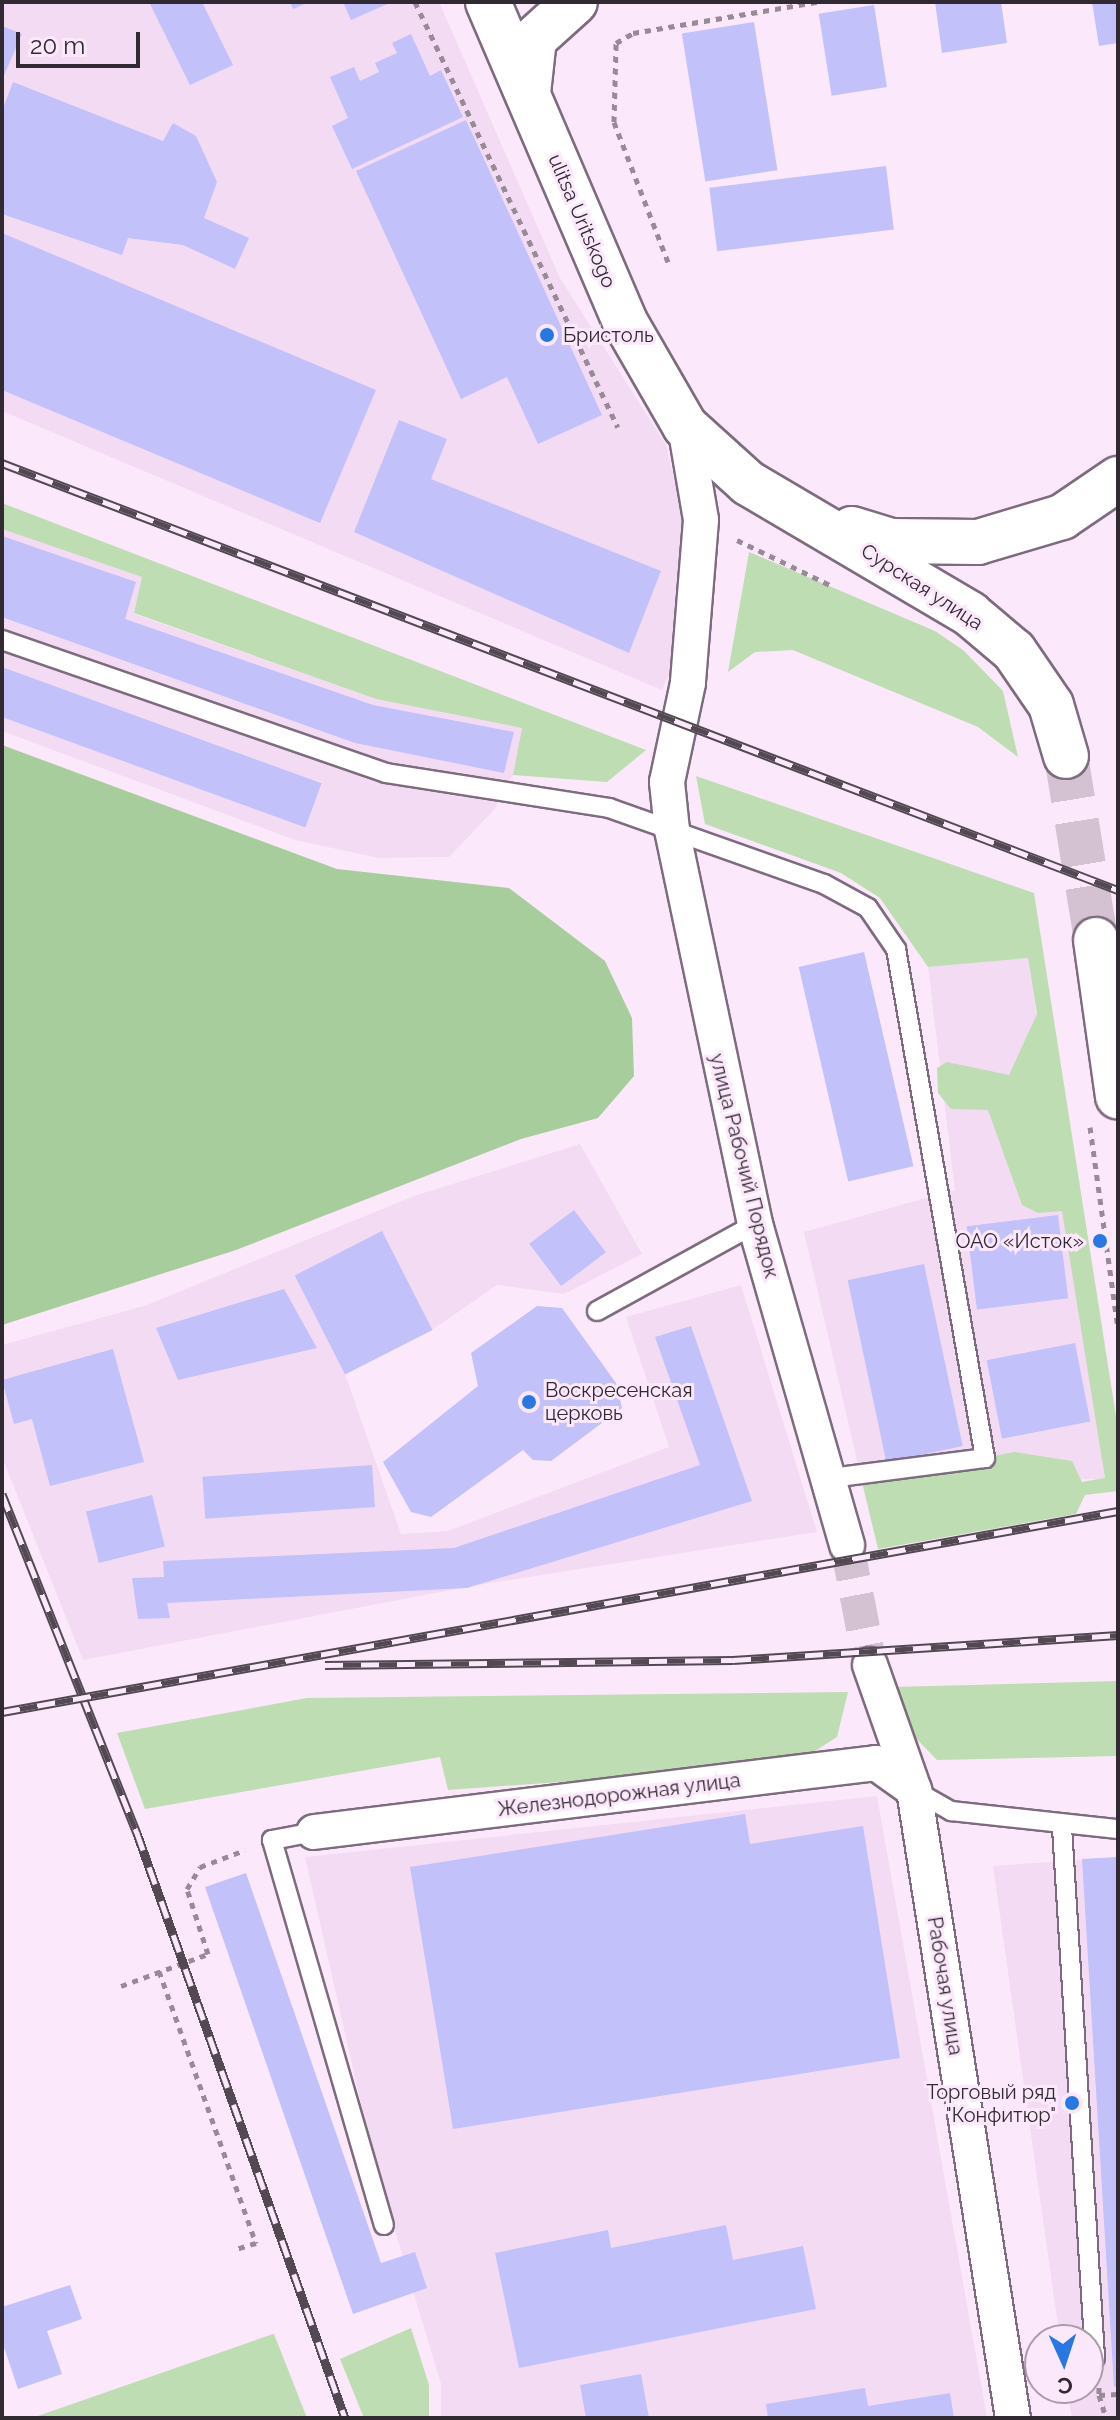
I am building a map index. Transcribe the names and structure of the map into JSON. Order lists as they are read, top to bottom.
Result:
{
  "streets": {
    "main road": ["ulitsa Uritskogo", "Сурская улица"],
    "street": ["улица Рабочий Порядок", "Железнодорожная улица", "Рабочая улица"]
  },
  "crossings": [
    ["ulitsa Uritskogo", "Сурская улица"],
    ["ulitsa Uritskogo", "улица Рабочий Порядок"],
    ["Железнодорожная улица", "Рабочая улица"]
  ],
  "places": [
    "Бристоль",
    "ОАО «Исток»",
    "Воскресенская церковь",
    "Торговый ряд \"Конфитюр\""
  ],
  "scale_bar": "20 m",
  "north": "bottom"
}
